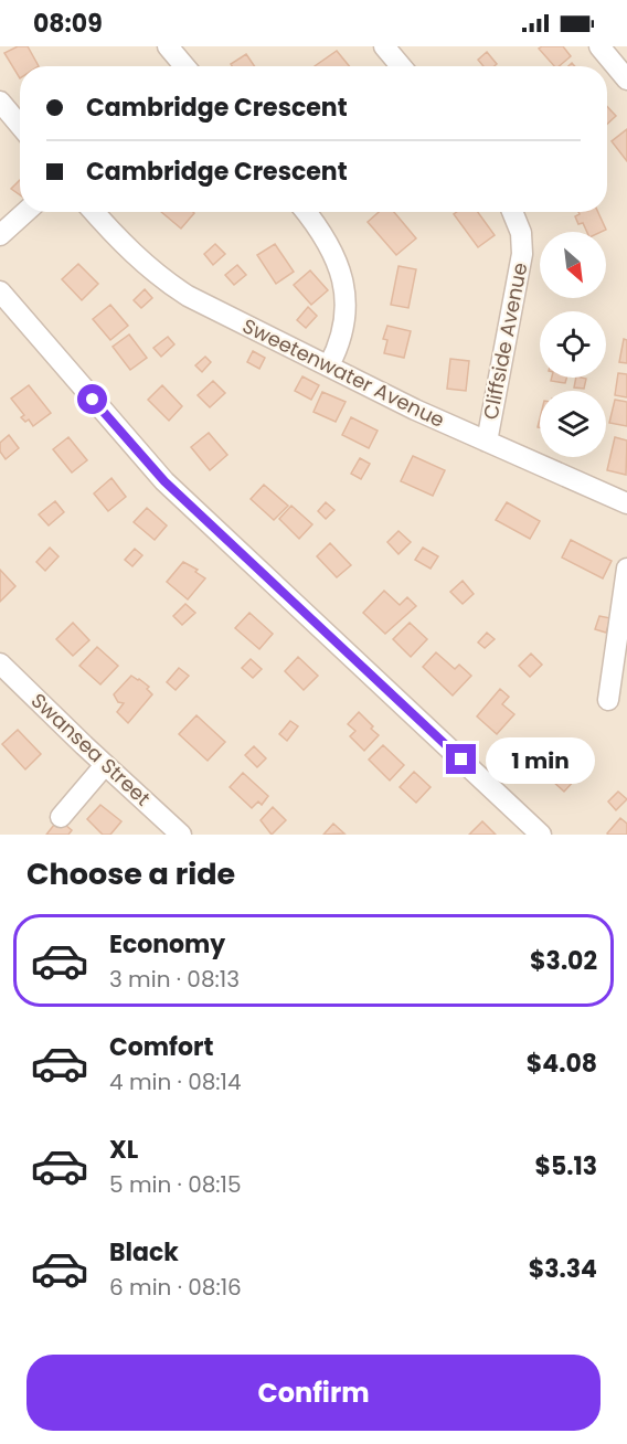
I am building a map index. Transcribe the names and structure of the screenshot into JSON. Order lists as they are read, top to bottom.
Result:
{
  "streets": {
    "street": ["Cliffside Avenue", "Sweetenwater Avenue", "Swansea Street"]
  },
  "crossings": [
    ["Cliffside Avenue", "Sweetenwater Avenue"]
  ],
  "north": "bottom right",
  "page": {
    "status": "08:09",
    "banner": ["Cambridge Crescent", "Cambridge Crescent"],
    "bubble": "1 min",
    "heading": "Choose a ride",
    "list": [
      {
        "name": "Economy",
        "note": "3 min · 08:13",
        "value": "$3.02"
      },
      {
        "name": "Comfort",
        "note": "4 min · 08:14",
        "value": "$4.08"
      },
      {
        "name": "XL",
        "note": "5 min · 08:15",
        "value": "$5.13"
      },
      {
        "name": "Black",
        "note": "6 min · 08:16",
        "value": "$3.34"
      }
    ],
    "buttons": "Confirm"
  }
}
